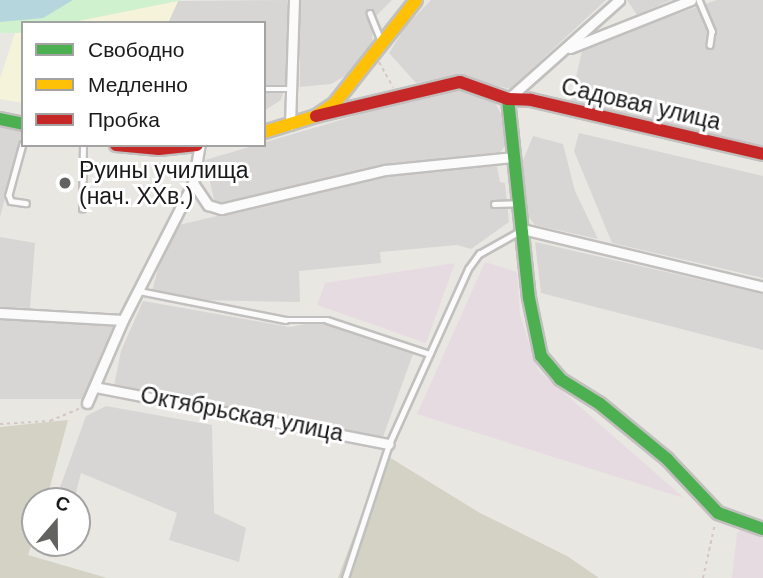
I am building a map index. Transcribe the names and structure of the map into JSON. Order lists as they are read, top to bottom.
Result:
{
  "streets": {
    "street": ["Садовая улица", "Октябрьская улица"]
  },
  "places": ["Руины училища (нач. XXв.)"],
  "legend": ["Свободно", "Медленно", "Пробка"],
  "north": "top"
}
